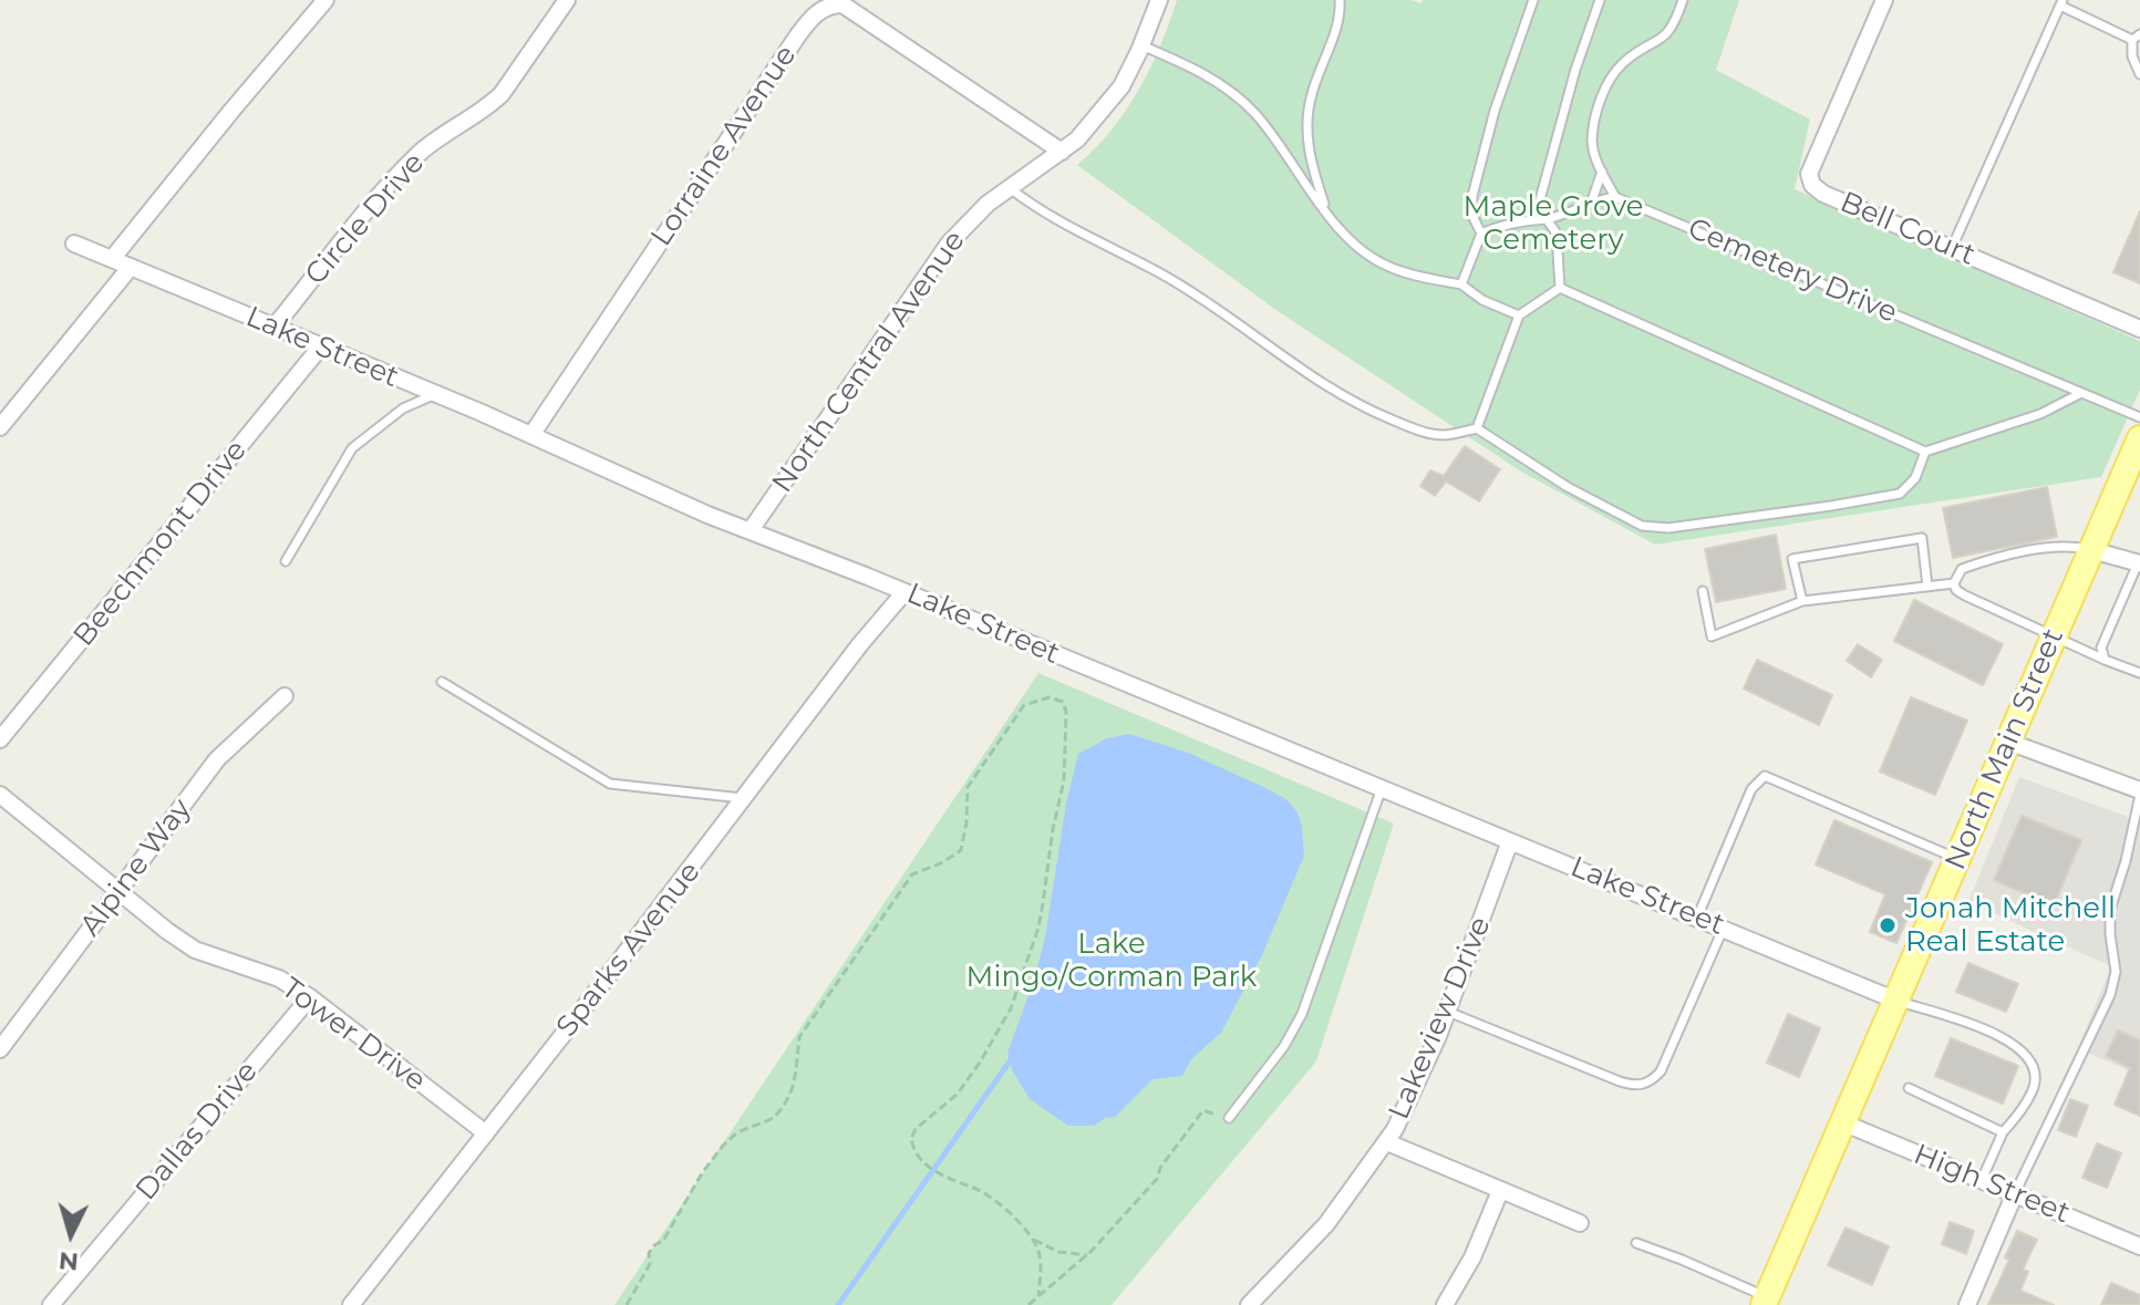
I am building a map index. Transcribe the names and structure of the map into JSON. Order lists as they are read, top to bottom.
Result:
{
  "streets": {
    "main road": ["North Main Street"],
    "street": [
      "Lorraine Avenue",
      "Circle Drive",
      "Bell Court",
      "Lake Street",
      "North Central Avenue",
      "Beechmont Drive",
      "Alpine Way",
      "Sparks Avenue",
      "Lakeview Drive",
      "Tower Drive",
      "Dallas Drive",
      "High Street"
    ],
    "lane": ["Cemetery Drive"]
  },
  "crossings": [
    ["Lorraine Avenue", "Lake Street"],
    ["Lorraine Avenue", "North Central Avenue"],
    ["Circle Drive", "Lake Street"],
    ["Lake Street", "North Central Avenue"],
    ["Lake Street", "Beechmont Drive"],
    ["Lake Street", "North Main Street"],
    ["Lake Street", "Sparks Avenue"],
    ["Lake Street", "Lakeview Drive"],
    ["North Main Street", "High Street"],
    ["Alpine Way", "Tower Drive"],
    ["Sparks Avenue", "Tower Drive"],
    ["Tower Drive", "Dallas Drive"]
  ],
  "parks": ["Maple Grove Cemetery", "Lake Mingo/Corman Park"],
  "places": ["Jonah Mitchell Real Estate"],
  "north": "bottom"
}
